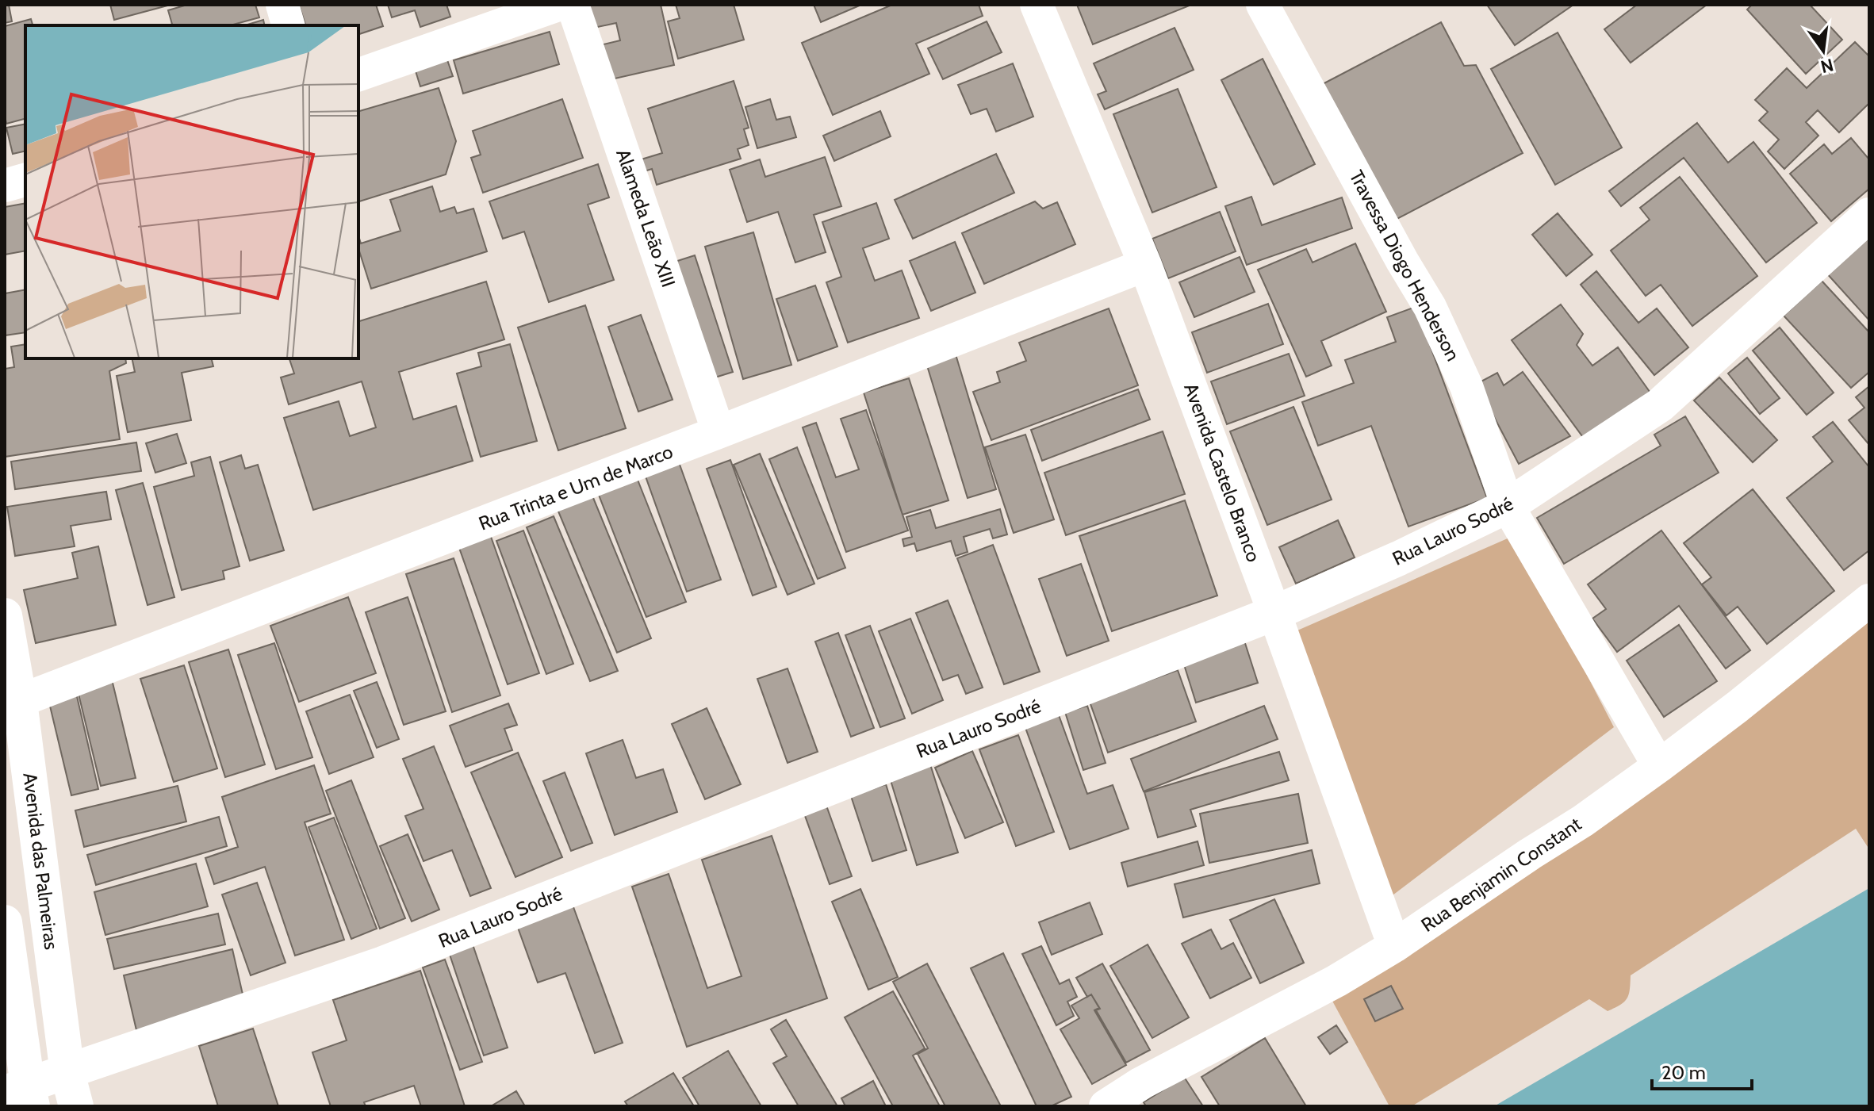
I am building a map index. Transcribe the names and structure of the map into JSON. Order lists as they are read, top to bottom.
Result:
{
  "streets": {
    "street": [
      "Alameda Leão XIII",
      "Travessa Diogo Henderson",
      "Avenida Castelo Branco",
      "Rua Trinta e Um de Marco",
      "Rua Lauro Sodré",
      "Avenida das Palmeiras",
      "Rua Benjamin Constant"
    ]
  },
  "crossings": [
    ["Alameda Leão XIII", "Rua Trinta e Um de Marco"],
    ["Travessa Diogo Henderson", "Rua Lauro Sodré"],
    ["Travessa Diogo Henderson", "Rua Benjamin Constant"],
    ["Avenida Castelo Branco", "Rua Trinta e Um de Marco"],
    ["Avenida Castelo Branco", "Rua Lauro Sodré"],
    ["Avenida Castelo Branco", "Rua Benjamin Constant"],
    ["Rua Trinta e Um de Marco", "Avenida das Palmeiras"],
    ["Rua Lauro Sodré", "Avenida das Palmeiras"]
  ],
  "scale_bar": "20 m",
  "north": "bottom"
}
